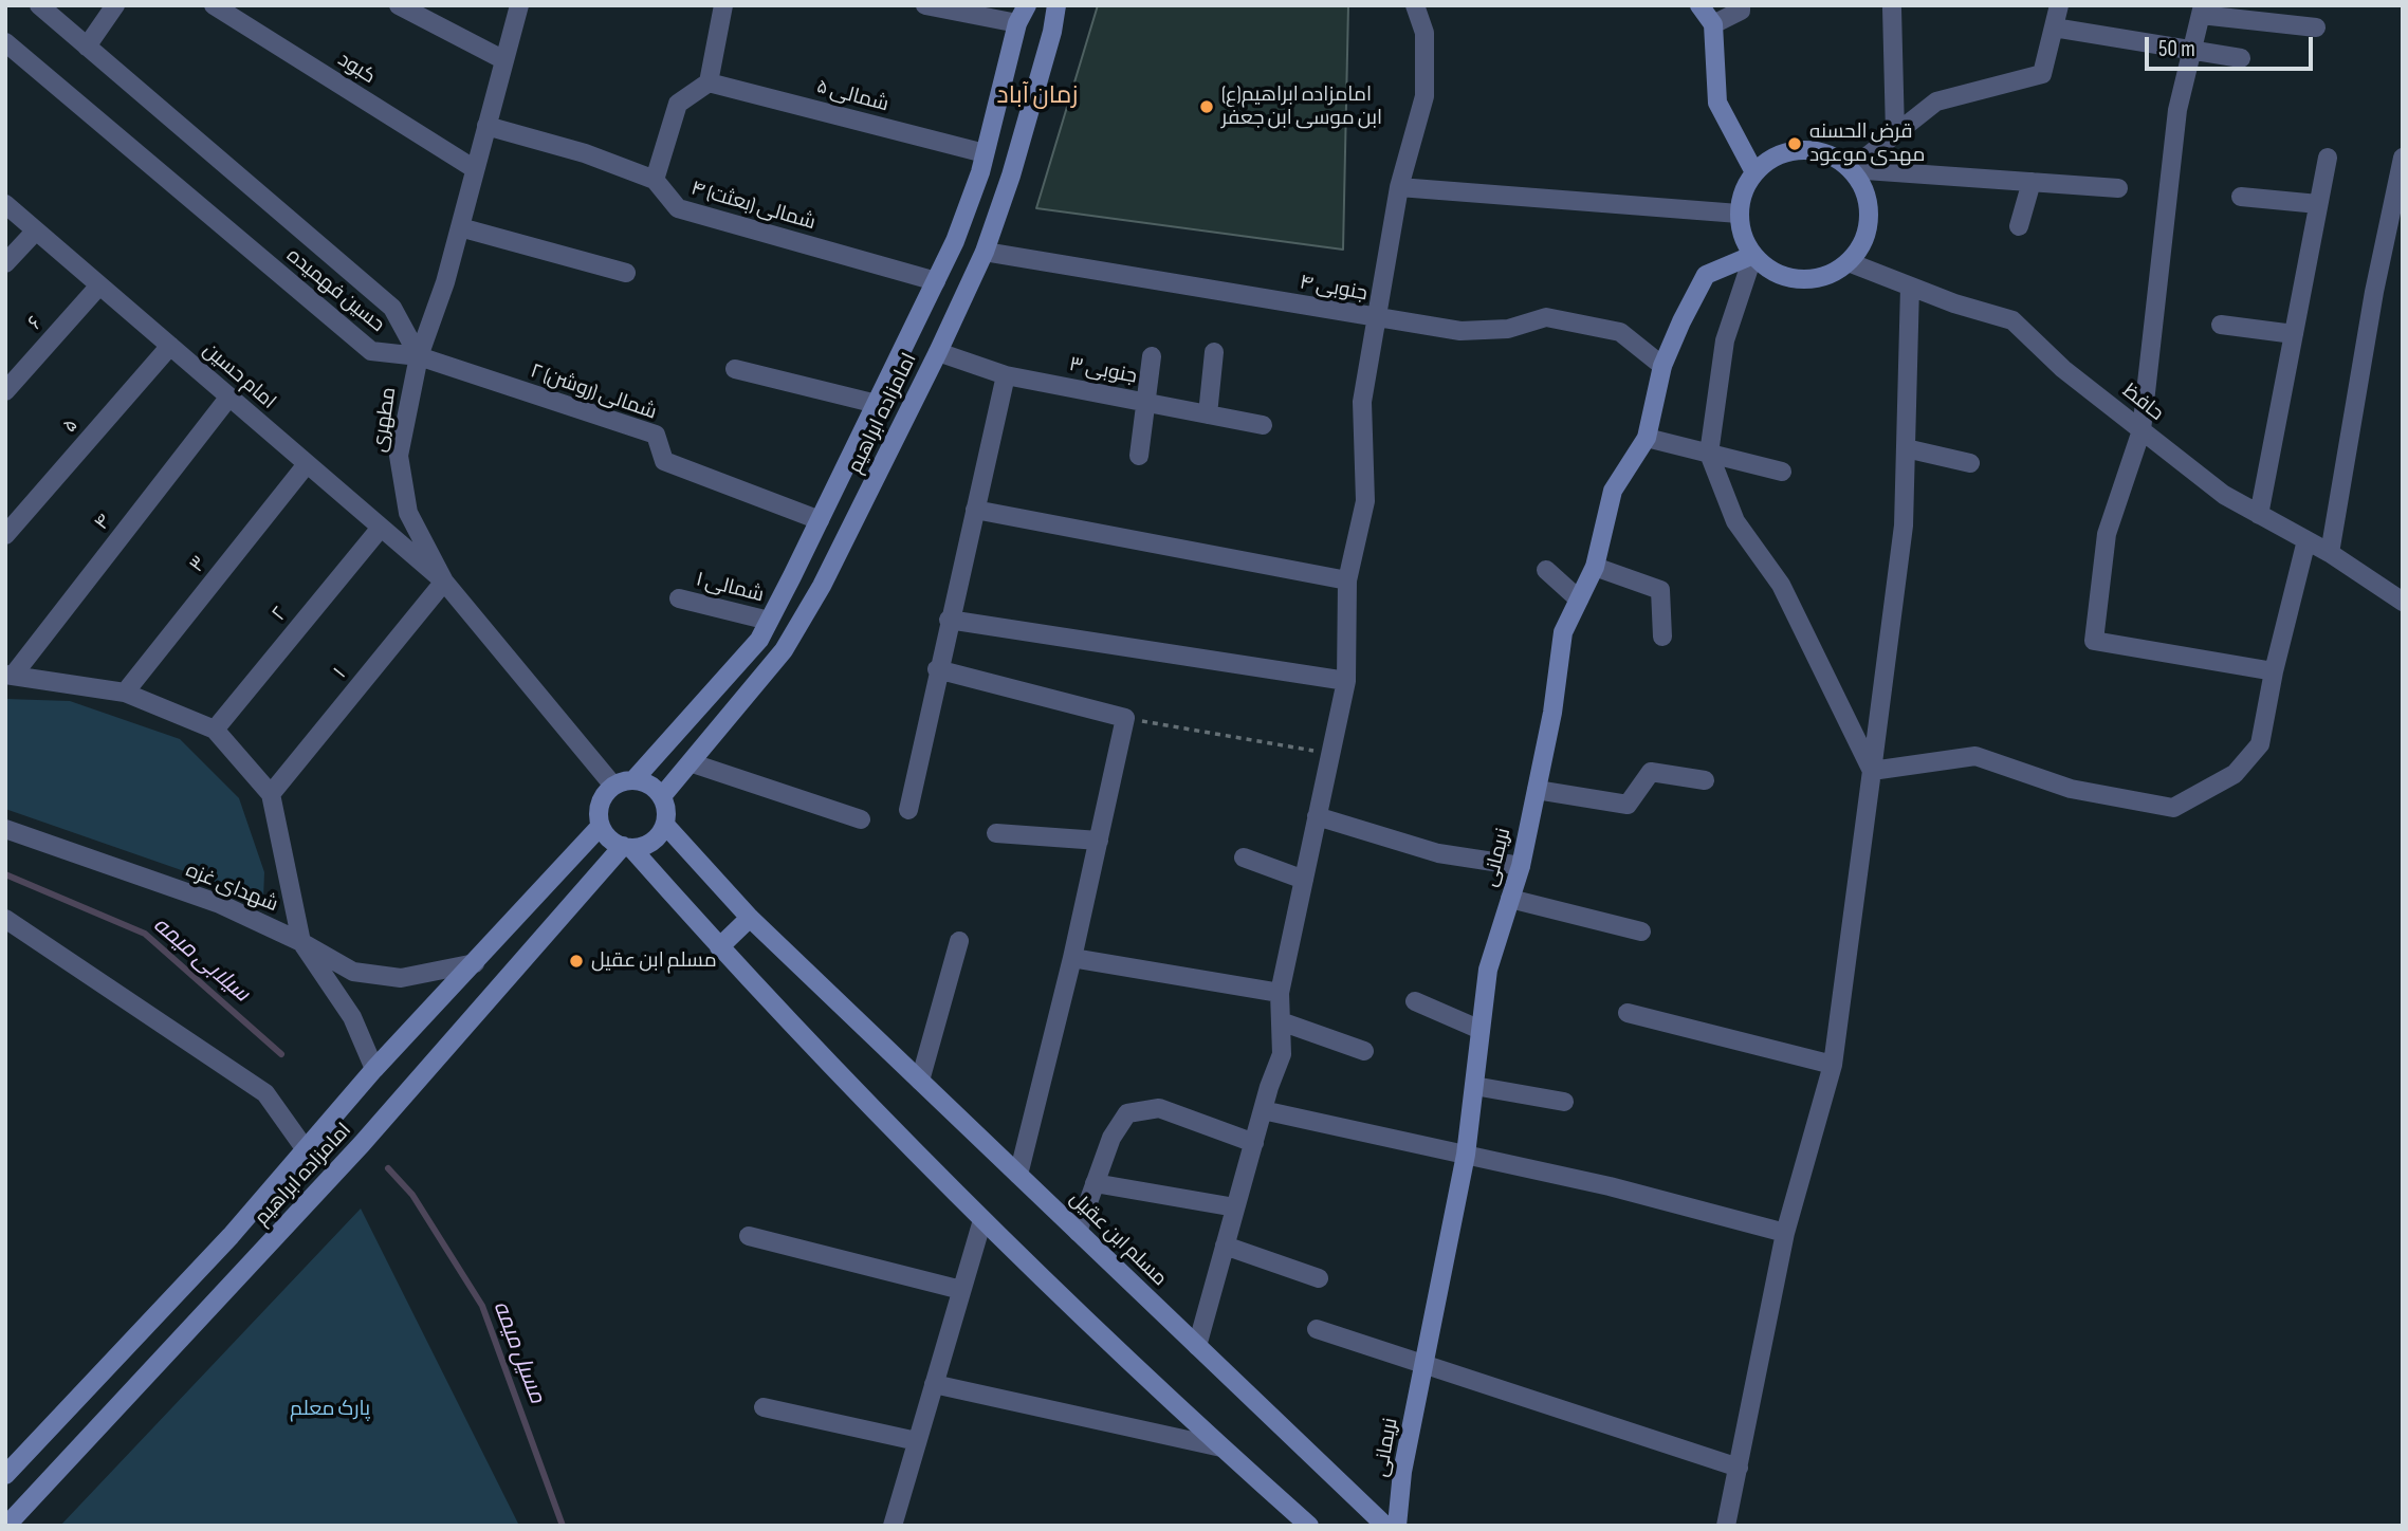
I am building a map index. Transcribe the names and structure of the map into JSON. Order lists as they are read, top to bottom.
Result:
{
  "streets": {
    "street": [
      "کبود",
      "۵ شمالی",
      "۴ شمالی (بعثت)",
      "۴ جنوبی",
      "حسین فهمیده",
      "۶",
      "۳ جنوبی",
      "امام حسین",
      "۲ شمالی (روشن)",
      "حافظ",
      "امامزاده ابراهیم",
      "مطهری",
      "۵",
      "۴",
      "۳",
      "۱ شمالی",
      "۲",
      "۱",
      "نریمانی",
      "شهدای غزه",
      "مسلم ابن عقیل"
    ]
  },
  "crossings": [
    ["کبود", "مطهری"],
    ["۵ شمالی", "امامزاده ابراهیم"],
    ["۴ شمالی (بعثت)", "امامزاده ابراهیم"],
    ["۴ جنوبی", "امامزاده ابراهیم"],
    ["۴ جنوبی", "نریمانی"],
    ["حسین فهمیده", "۲ شمالی (روشن)"],
    ["حسین فهمیده", "مطهری"],
    ["۶", "امام حسین"],
    ["۳ جنوبی", "امامزاده ابراهیم"],
    ["امام حسین", "مطهری"],
    ["امام حسین", "۵"],
    ["امام حسین", "۴"],
    ["امام حسین", "۳"],
    ["امام حسین", "۲"],
    ["امام حسین", "۱"],
    ["۲ شمالی (روشن)", "امامزاده ابراهیم"],
    ["۲ شمالی (روشن)", "مطهری"],
    ["حافظ", "نریمانی"],
    ["امامزاده ابراهیم", "مطهری"],
    ["امامزاده ابراهیم", "۱ شمالی"],
    ["امامزاده ابراهیم", "شهدای غزه"],
    ["امامزاده ابراهیم", "مسلم ابن عقیل"],
    ["مطهری", "۱"],
    ["مطهری", "مسلم ابن عقیل"]
  ],
  "districts": ["زمان آباد"],
  "water": ["سیلابی میمه", "مسیل میمه"],
  "parks": ["پارک معلم"],
  "places": ["(ع)امامزاده ابراهیم ابن موسی ابن جعفر", "قرض الحسنه مهدی موعود", "مسلم ابن عقیل"],
  "scale_bar": "50 m"
}
